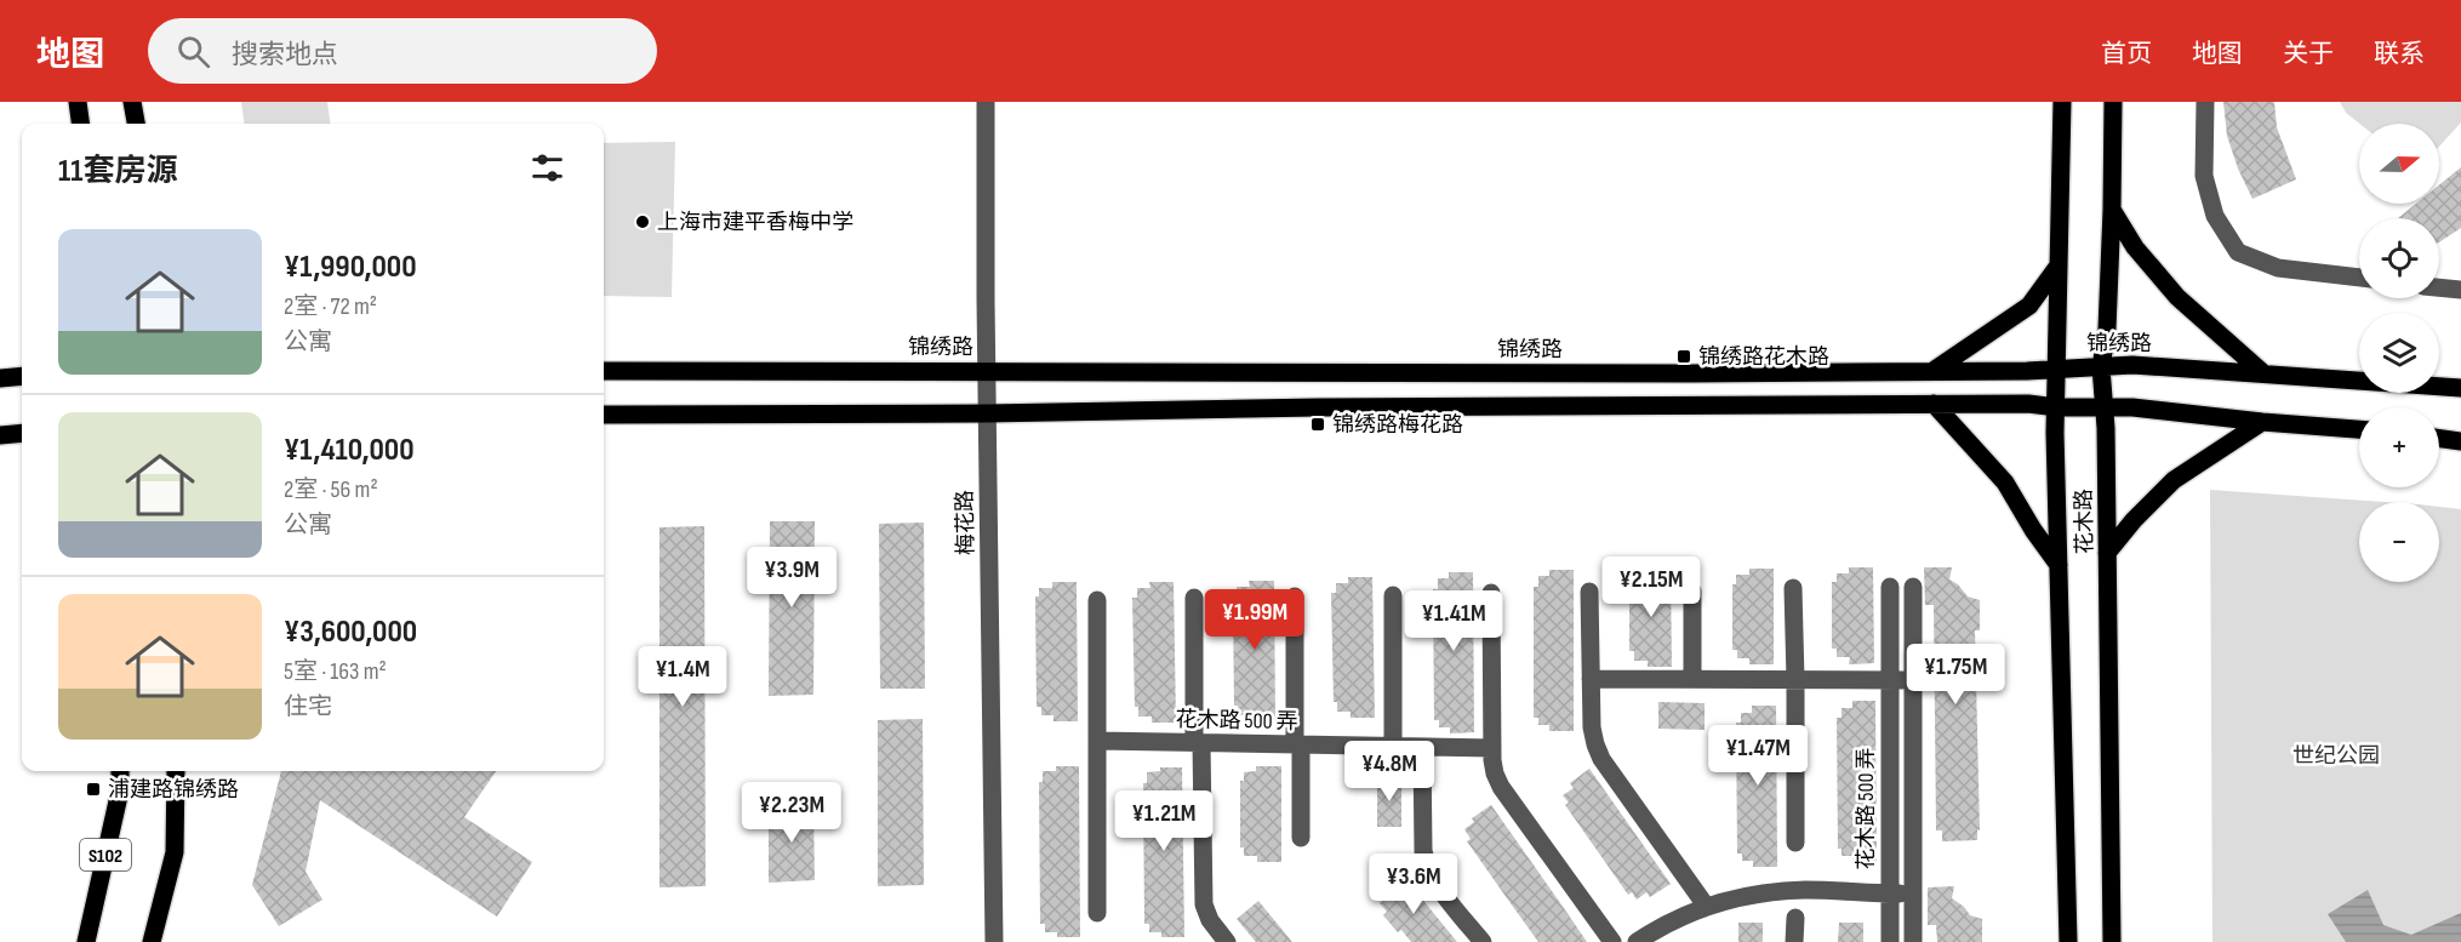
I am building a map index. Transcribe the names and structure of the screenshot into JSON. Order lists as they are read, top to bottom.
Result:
{
  "streets": {
    "main road": ["锦绣路", "花木路", "S102"],
    "street": ["梅花路", "花木路 500 弄"]
  },
  "crossings": [
    ["锦绣路", "花木路"],
    ["锦绣路", "梅花路"]
  ],
  "parks": ["世纪公园"],
  "places": {
    "other": ["上海市建平香梅中学"],
    "transit": ["锦绣路花木路", "锦绣路梅花路", "浦建路锦绣路"]
  },
  "north": "right",
  "page": {
    "header": "地图",
    "search": "搜索地点",
    "nav": [
      "首页",
      "地图",
      "关于",
      "联系"
    ],
    "map_buttons": ["+", "−"],
    "heading": "11套房源",
    "list": [
      {
        "name": "¥1,990,000",
        "note": "2室 · 72 m² · 公寓"
      },
      {
        "name": "¥1,410,000",
        "note": "2室 · 56 m² · 公寓"
      },
      {
        "name": "¥3,600,000",
        "note": "5室 · 163 m² · 住宅"
      }
    ],
    "price": [
      "¥3.9M",
      "¥2.15M",
      "¥1.99M",
      "¥1.41M",
      "¥1.75M",
      "¥1.4M",
      "¥1.47M",
      "¥4.8M",
      "¥2.23M",
      "¥1.21M",
      "¥3.6M"
    ]
  }
}
